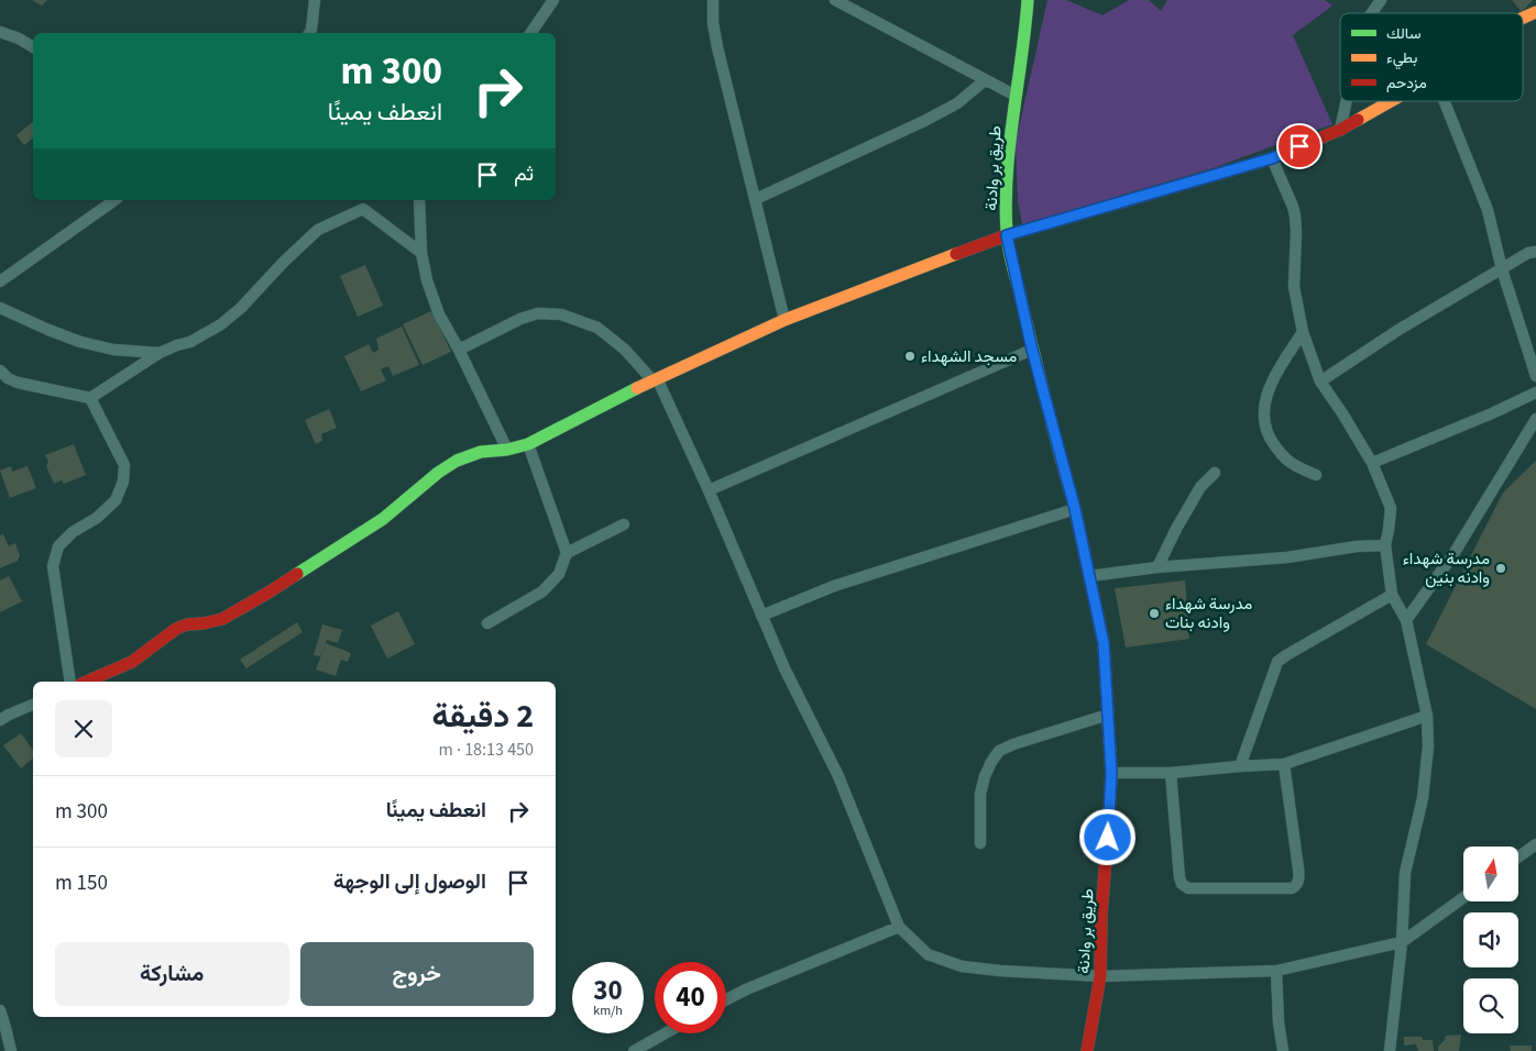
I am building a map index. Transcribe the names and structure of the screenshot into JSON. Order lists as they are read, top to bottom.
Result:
{
  "streets": {
    "street": ["طريق بر وادنة"]
  },
  "places": ["مسجد الشهداء", "مدرسة شهداء وادنه بنين", "مدرسة شهداء وادنه بنات"],
  "legend": ["سالك", "بطيء", "مزدحم"],
  "north": "top",
  "page": {
    "turn": ["300 m", "انعطف يمينًا"],
    "then": "ثم",
    "heading": ["2 دقيقة", "450 m · 18:13"],
    "list": [
      {
        "name": "انعطف يمينًا",
        "value": "300 m"
      },
      {
        "name": "الوصول إلى الوجهة",
        "value": "150 m"
      }
    ],
    "buttons": ["خروج", "مشاركة"],
    "speed": "30 km/h",
    "limit": "40"
  }
}
